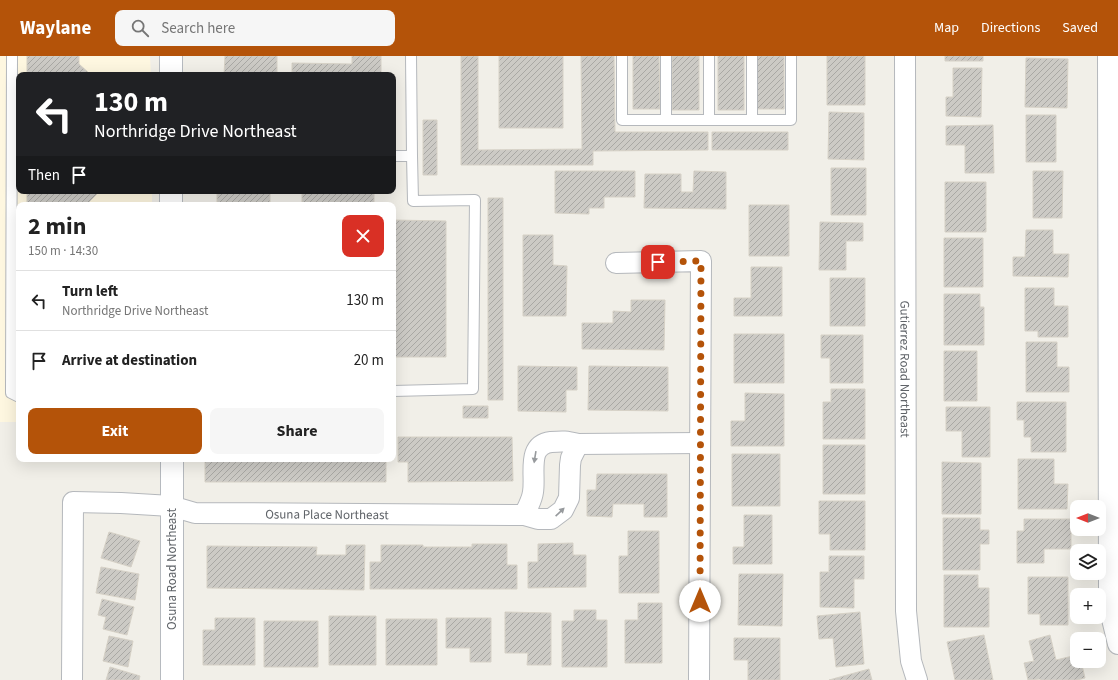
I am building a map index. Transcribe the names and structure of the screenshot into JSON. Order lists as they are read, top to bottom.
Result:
{
  "streets": {
    "street": ["Gutierrez Road Northeast", "Osuna Place Northeast", "Osuna Road Northeast"]
  },
  "crossings": [
    ["Osuna Place Northeast", "Osuna Road Northeast"]
  ],
  "north": "left",
  "page": {
    "header": "Waylane",
    "search": "Search here",
    "nav": ["Map", "Directions", "Saved"],
    "turn": ["130 m", "Northridge Drive Northeast"],
    "then": "Then",
    "heading": ["2 min", "150 m · 14:30"],
    "list": [
      {
        "name": "Turn left",
        "note": "Northridge Drive Northeast",
        "value": "130 m"
      },
      {
        "name": "Arrive at destination",
        "value": "20 m"
      }
    ],
    "buttons": ["Exit", "Share"],
    "map_buttons": ["+", "−"]
  }
}
